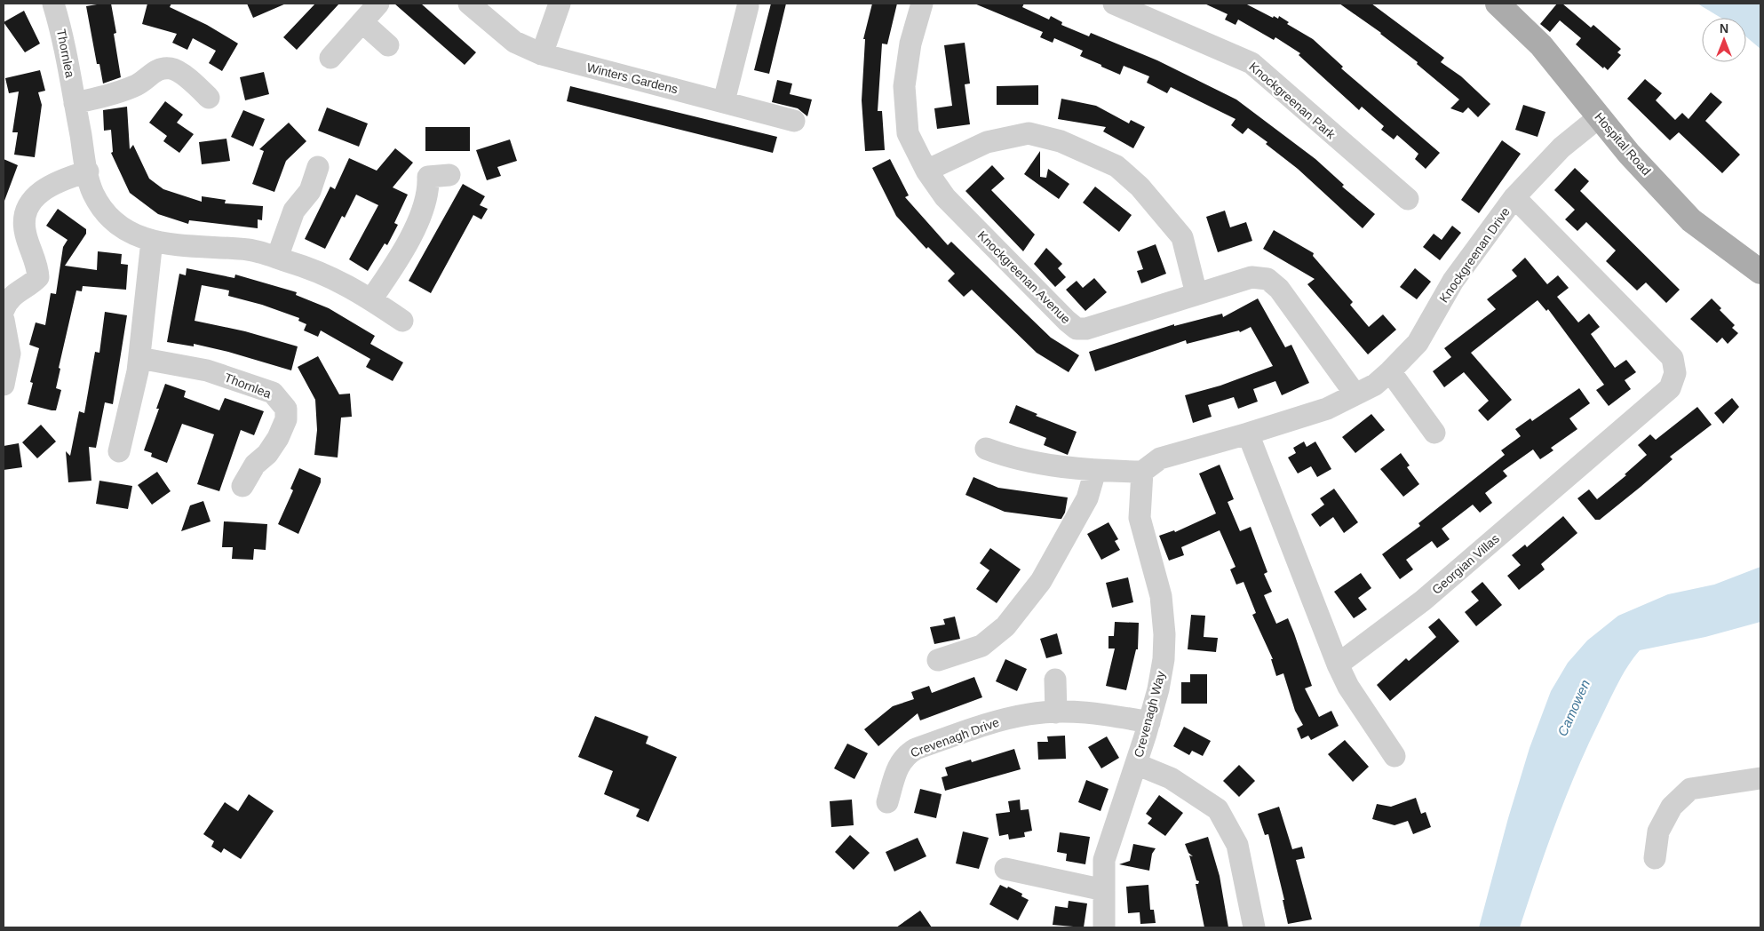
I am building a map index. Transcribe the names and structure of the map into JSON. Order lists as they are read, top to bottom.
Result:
{
  "streets": {
    "main road": ["Hospital Road"],
    "street": [
      "Thornlea",
      "Winters Gardens",
      "Knockgreenan Park",
      "Knockgreenan Drive",
      "Knockgreenan Avenue",
      "Georgian Villas",
      "Crevenagh Way",
      "Crevenagh Drive"
    ]
  },
  "crossings": [
    ["Hospital Road", "Knockgreenan Drive"],
    ["Knockgreenan Drive", "Knockgreenan Avenue"],
    ["Knockgreenan Drive", "Georgian Villas"],
    ["Crevenagh Way", "Crevenagh Drive"]
  ],
  "water": ["Camowen"],
  "north": "top"
}
